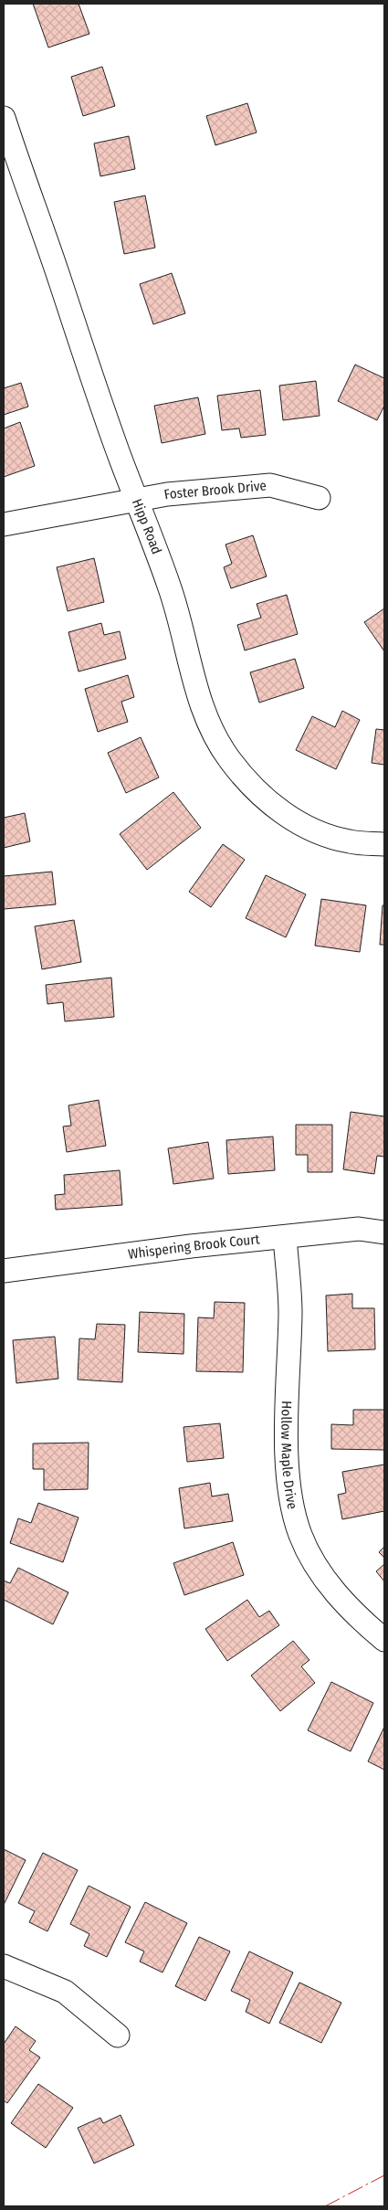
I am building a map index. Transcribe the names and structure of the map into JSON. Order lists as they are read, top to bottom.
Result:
{
  "streets": {
    "street": [
      "Foster Brook Drive",
      "Hipp Road",
      "Whispering Brook Court",
      "Hollow Maple Drive"
    ]
  },
  "crossings": [
    ["Foster Brook Drive", "Hipp Road"],
    ["Whispering Brook Court", "Hollow Maple Drive"]
  ]
}
